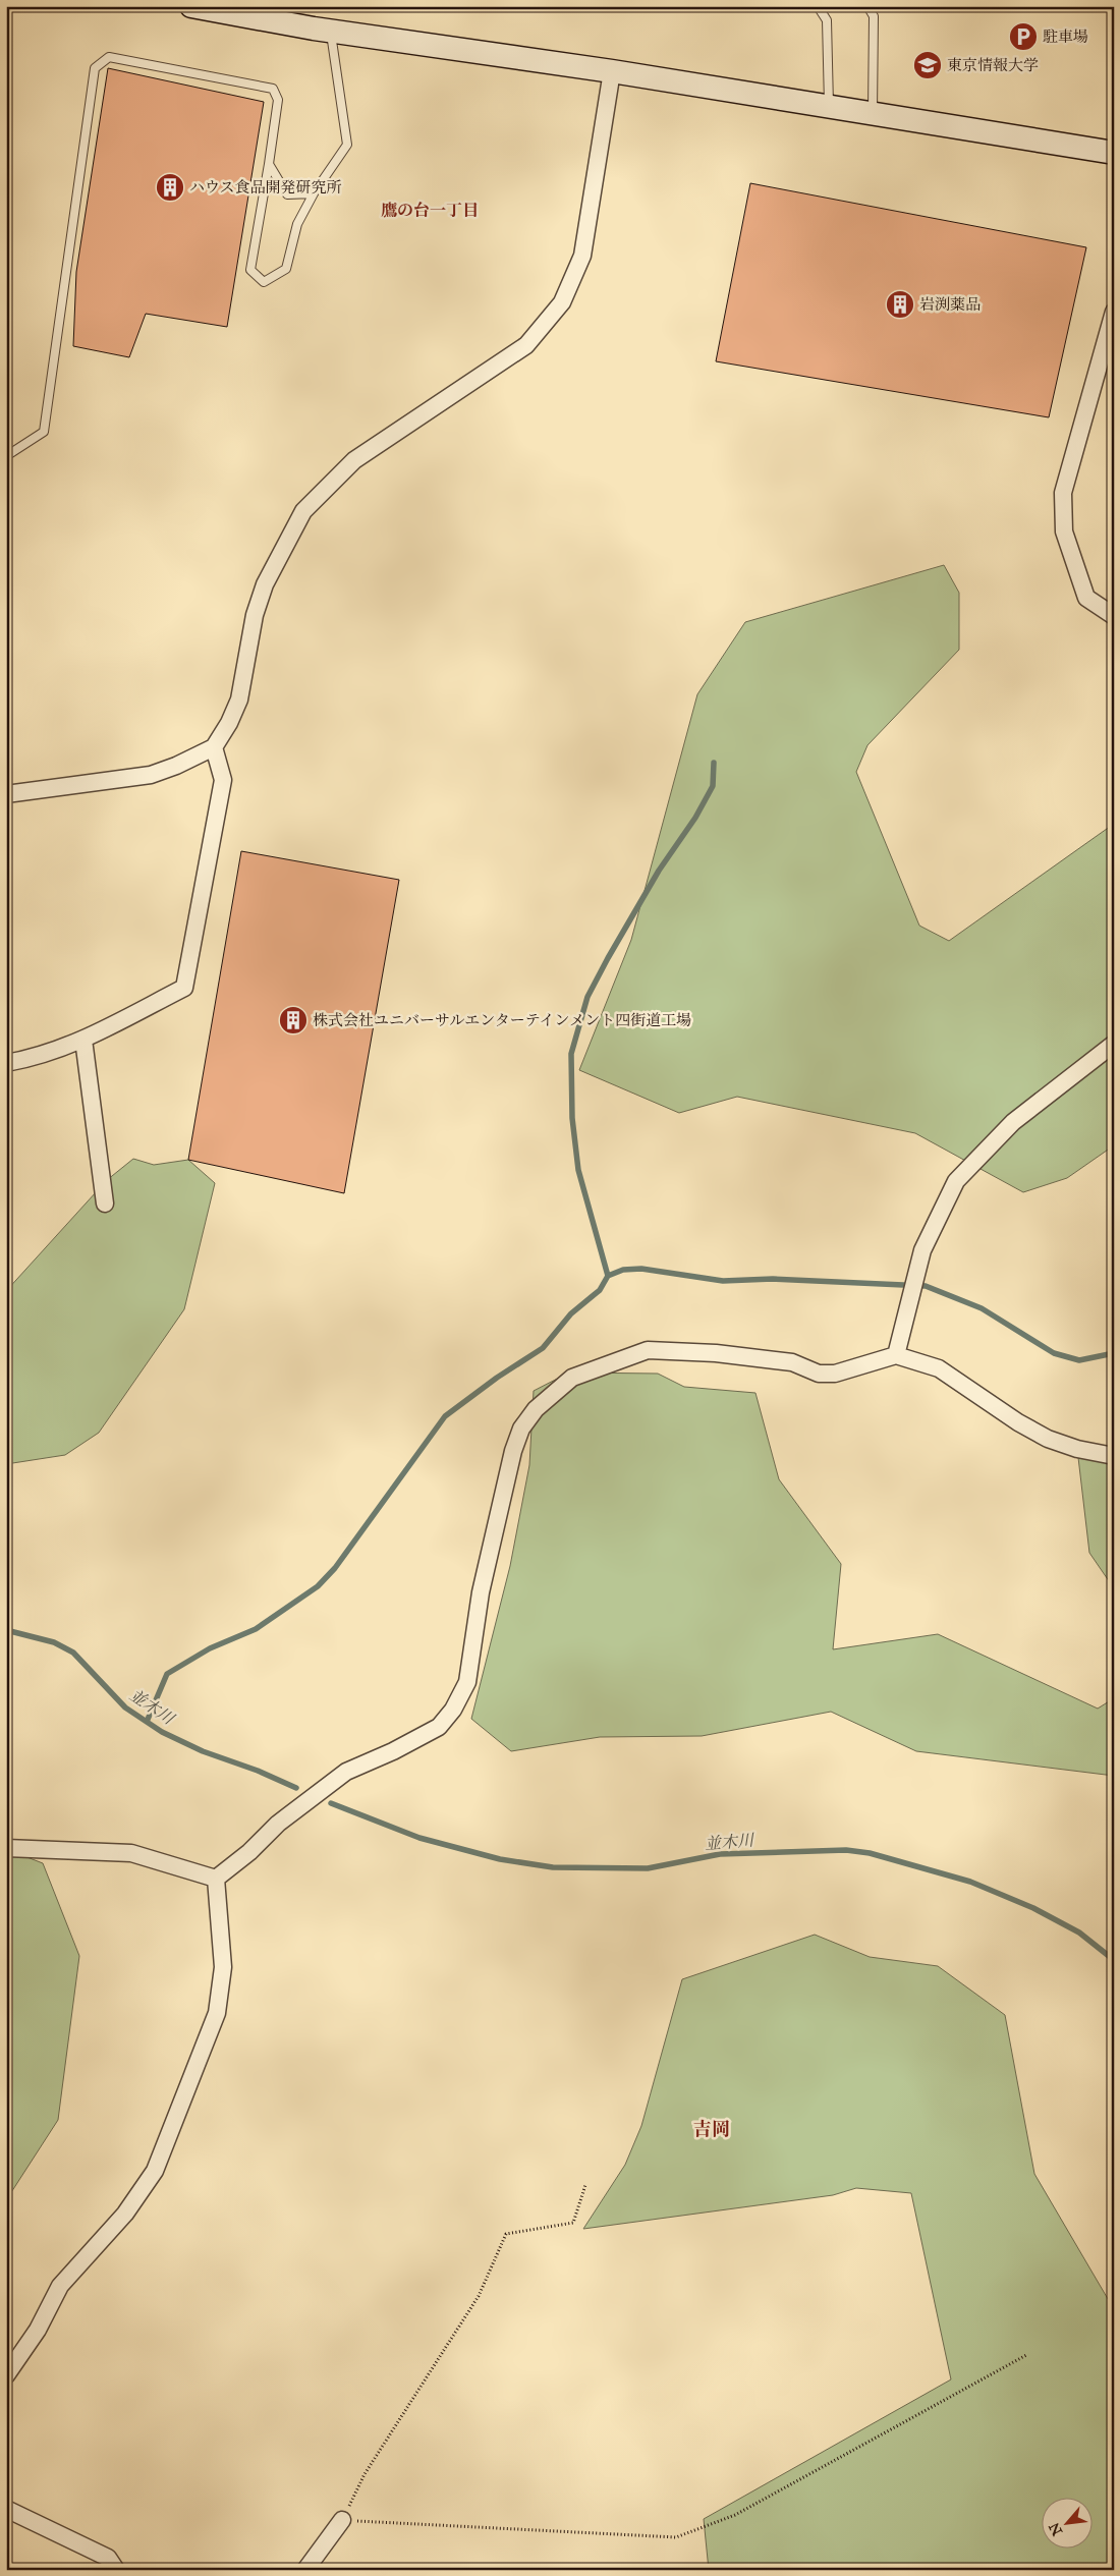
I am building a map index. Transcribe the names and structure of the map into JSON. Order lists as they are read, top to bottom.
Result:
{
  "districts": ["鷹の台一丁目", "吉岡"],
  "water": ["並木川"],
  "places": {
    "parking": ["駐車場"],
    "school or university": ["東京情報大学"],
    "building": ["ハウス食品開発研究所", "岩渕薬品", "株式会社ユニバーサルエンターテインメント四街道工場"]
  },
  "north": "bottom left"
}
